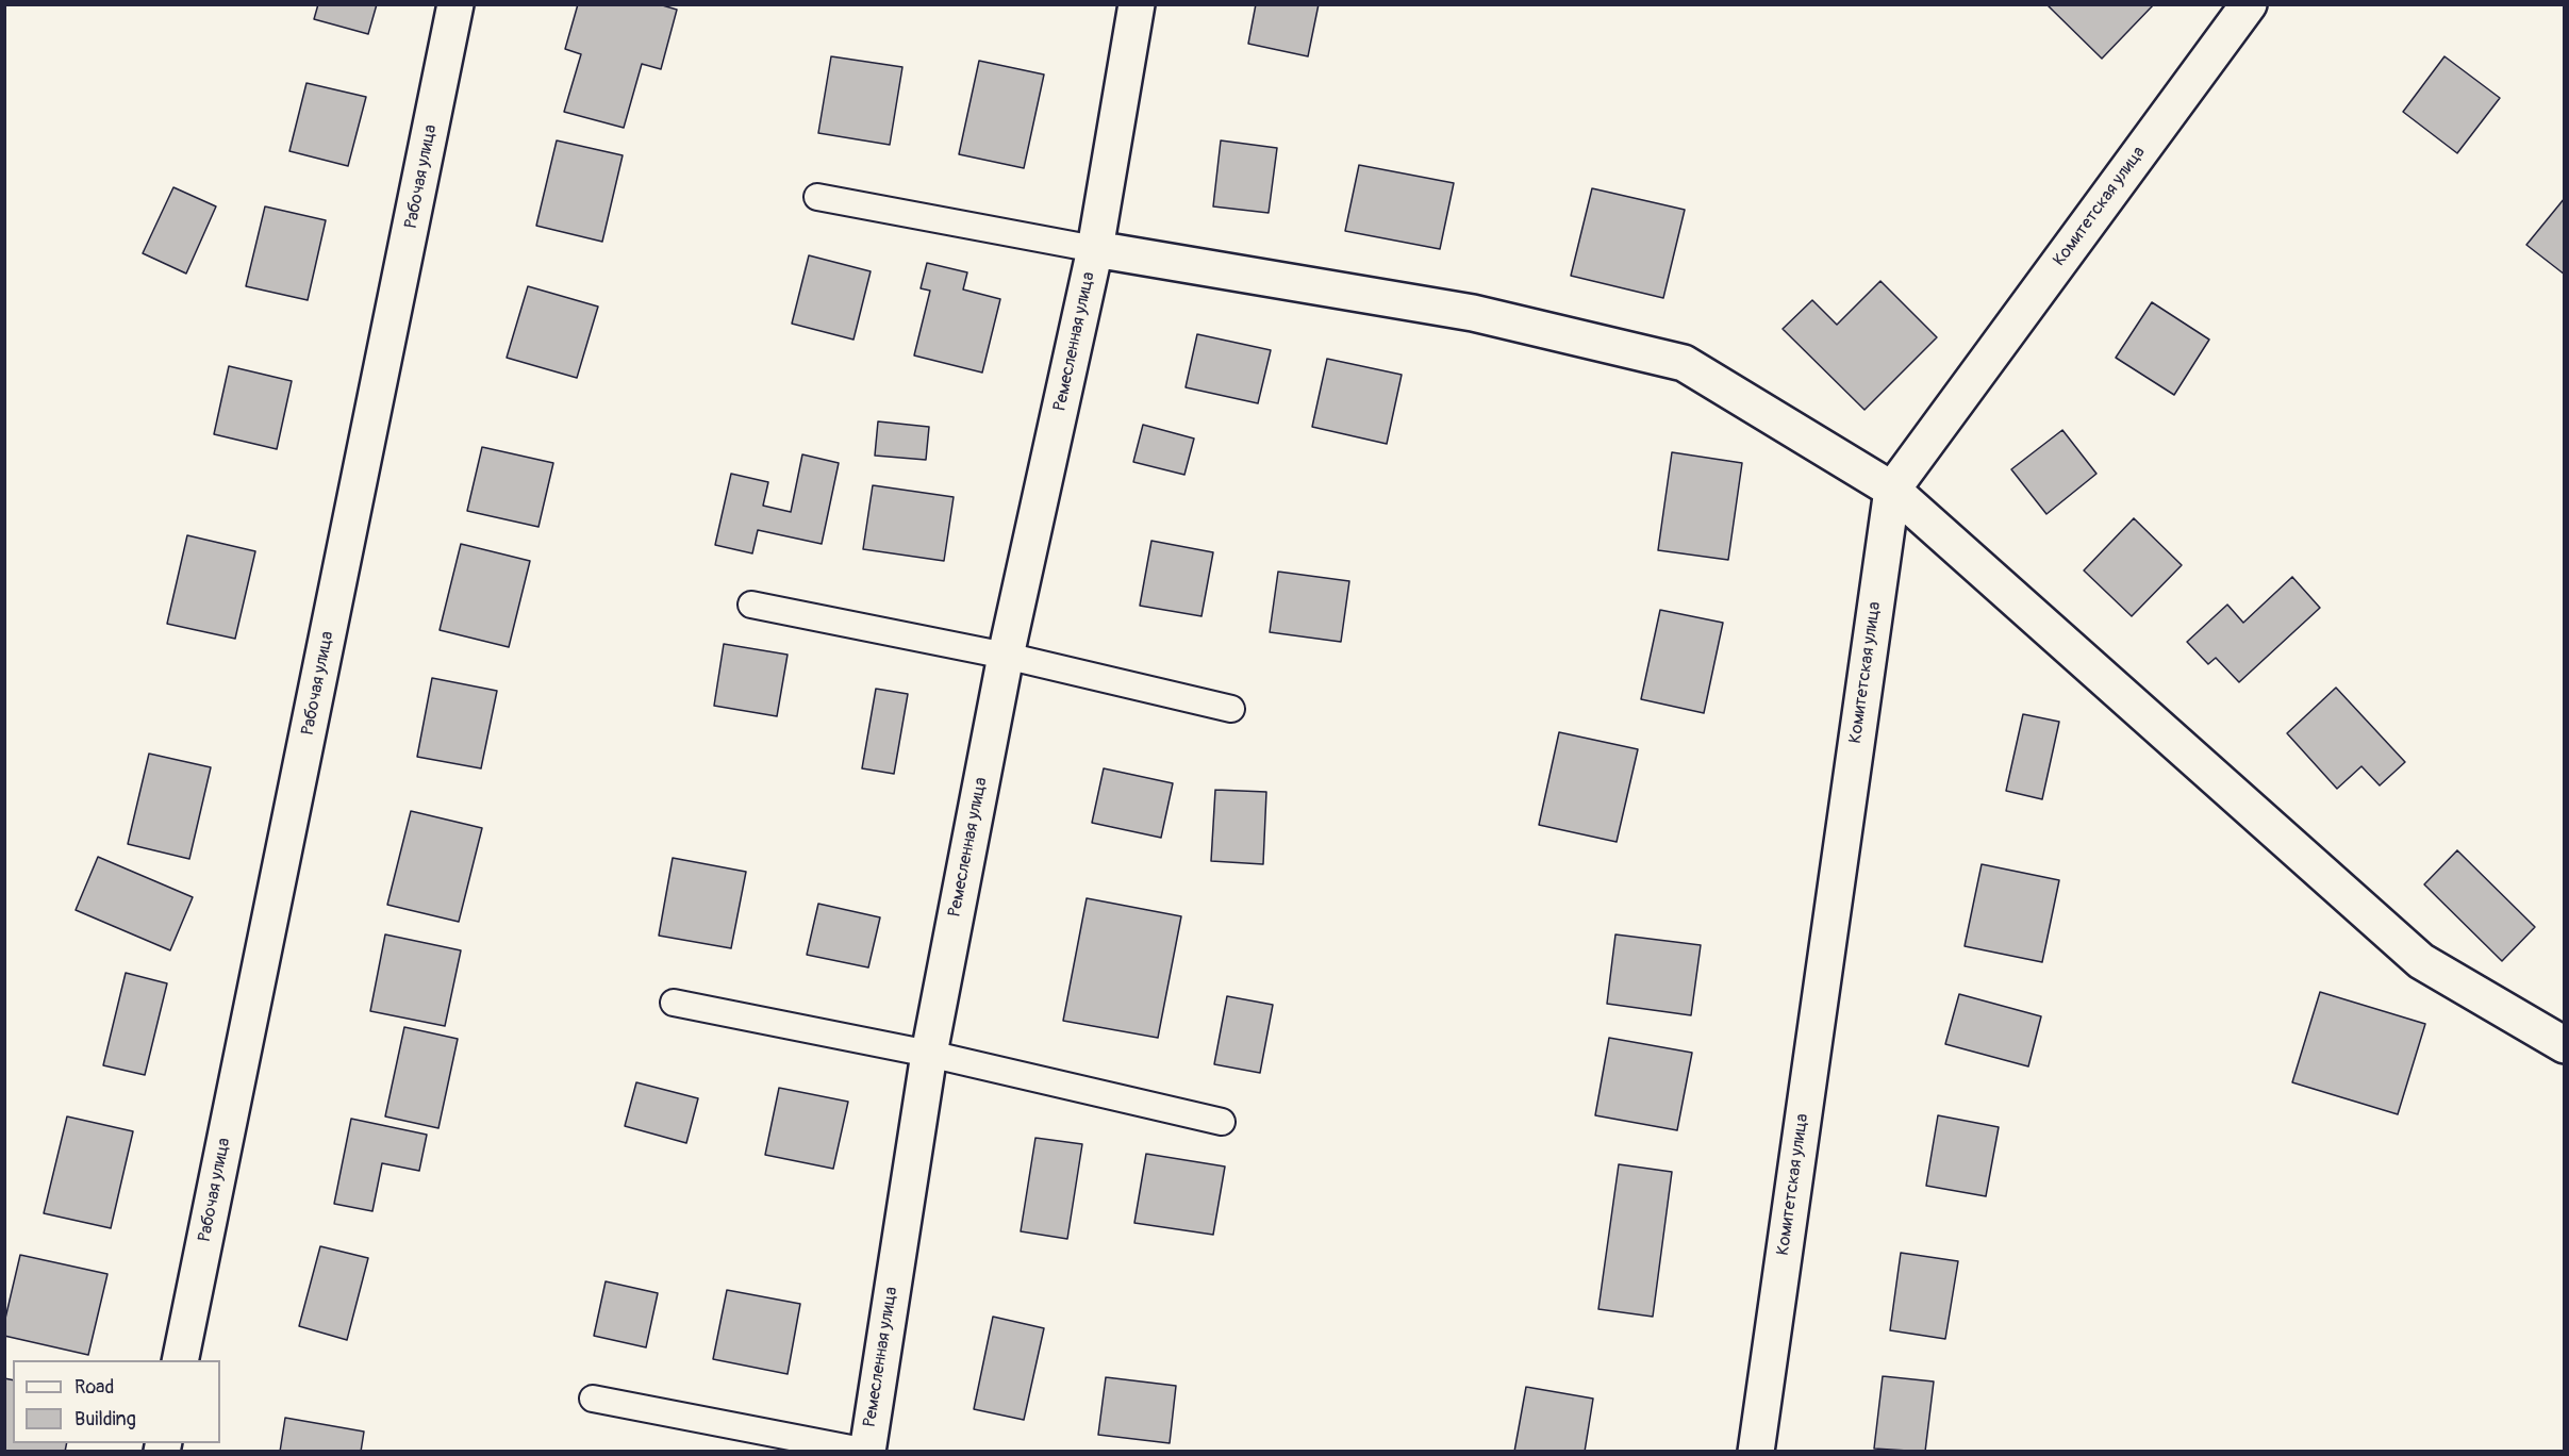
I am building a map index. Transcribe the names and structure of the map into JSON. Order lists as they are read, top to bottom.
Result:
{
  "streets": {
    "street": ["Рабочая улица", "Комитетская улица", "Ремесленная улица"]
  },
  "legend": ["Road", "Building"]
}
